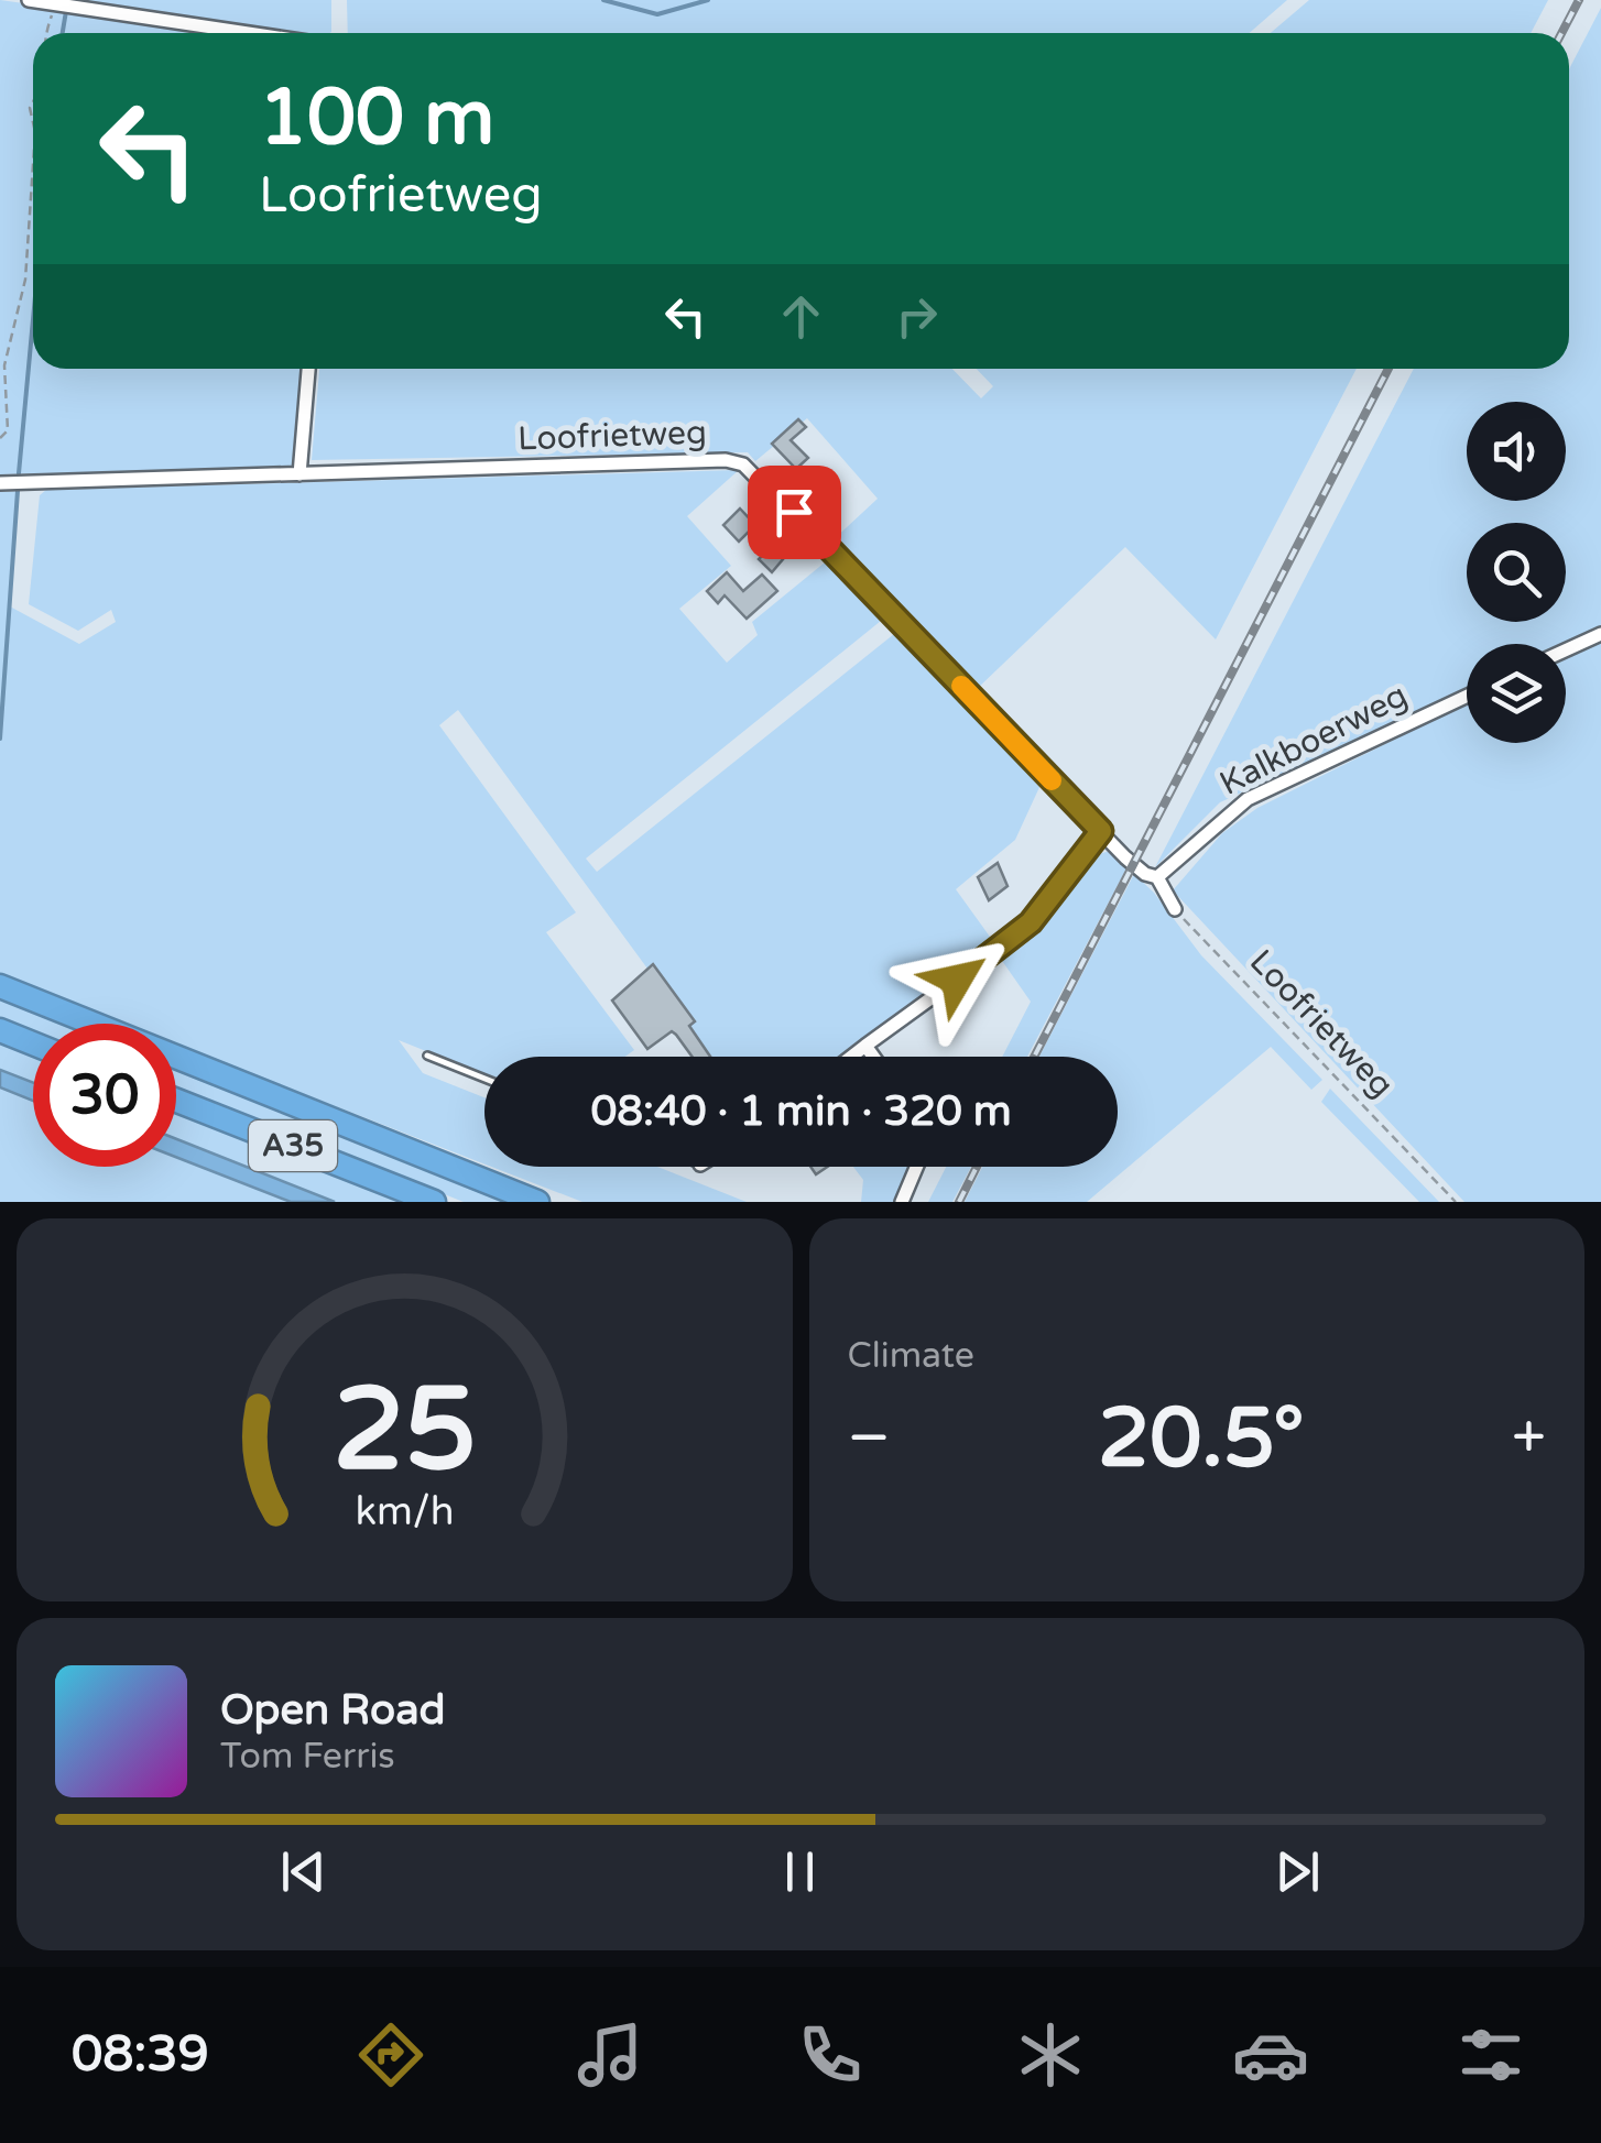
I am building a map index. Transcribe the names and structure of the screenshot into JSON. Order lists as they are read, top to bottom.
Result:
{
  "streets": {
    "highway": ["A35"],
    "street": ["Loofrietweg", "Kalkboerweg"]
  },
  "crossings": [
    ["Loofrietweg", "Kalkboerweg"]
  ],
  "page": {
    "turn": ["100 m", "Loofrietweg"],
    "limit": "30",
    "trip": "08:40 · 1 min · 320 m",
    "tile": "Climate",
    "heat": ["−", "20.5°", "+"],
    "song": ["Open Road", "Tom Ferris"],
    "tabs": "08:39",
    "gauge": ["25", "km/h"]
  }
}
